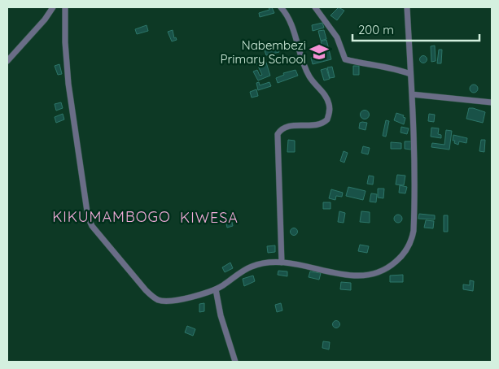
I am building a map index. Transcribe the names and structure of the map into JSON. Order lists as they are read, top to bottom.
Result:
{
  "districts": ["KIKUMAMBOGO", "KIWESA"],
  "places": {
    "school or university": ["Nabembezi Primary School"]
  },
  "scale_bar": "200 m"
}
